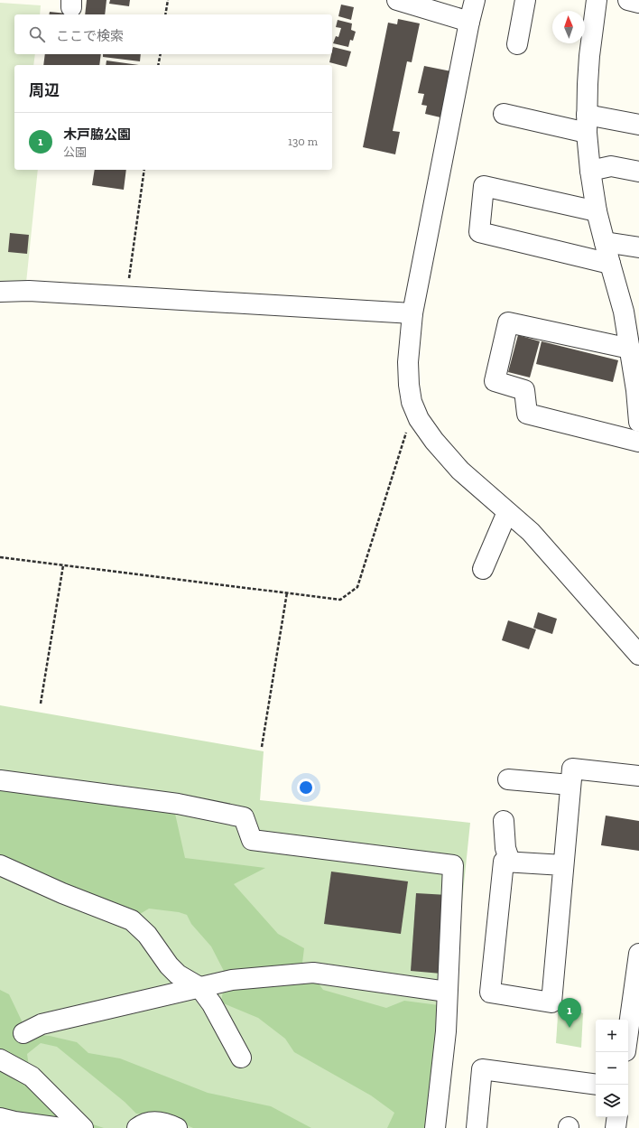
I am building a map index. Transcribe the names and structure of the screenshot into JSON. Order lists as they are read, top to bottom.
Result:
{
  "north": "top",
  "page": {
    "search": "ここで検索",
    "heading": "周辺",
    "list": [
      {
        "mark": "1",
        "name": "木戸脇公園",
        "note": "公園",
        "value": "130 m"
      }
    ],
    "pins": "1",
    "map_buttons": ["+", "−"]
  }
}
